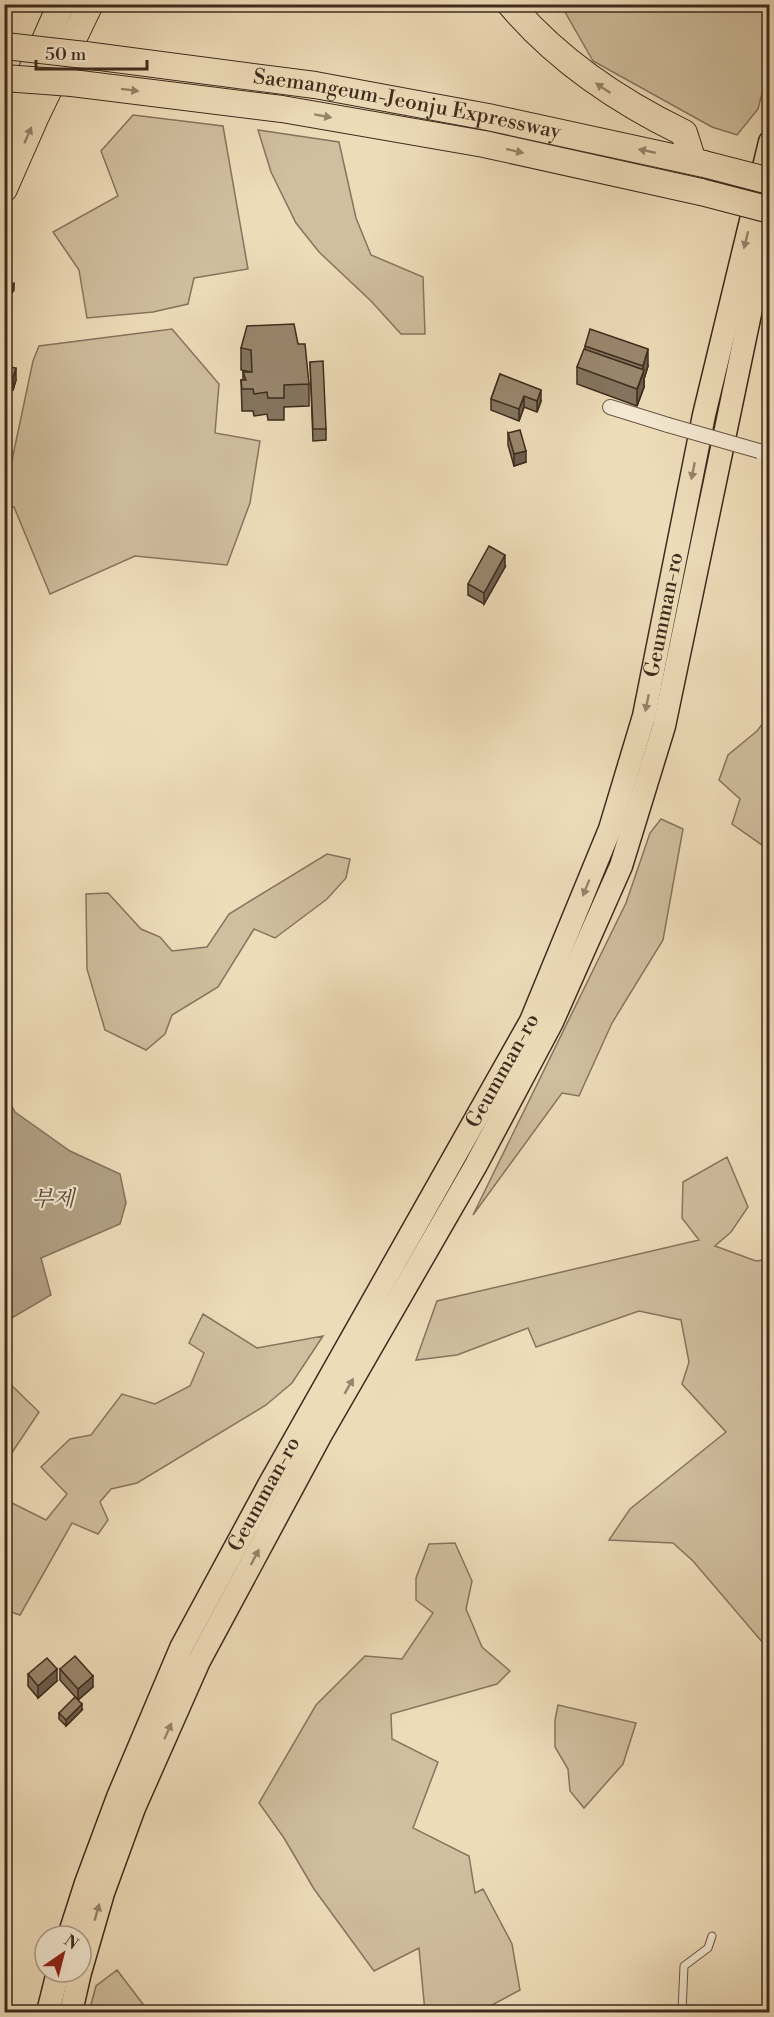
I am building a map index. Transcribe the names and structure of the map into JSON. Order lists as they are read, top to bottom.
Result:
{
  "streets": {
    "highway": ["Saemangeum-Jeonju Expressway", "Geumman-ro"]
  },
  "water": ["부제"],
  "scale_bar": "50 m",
  "north": "top right"
}
